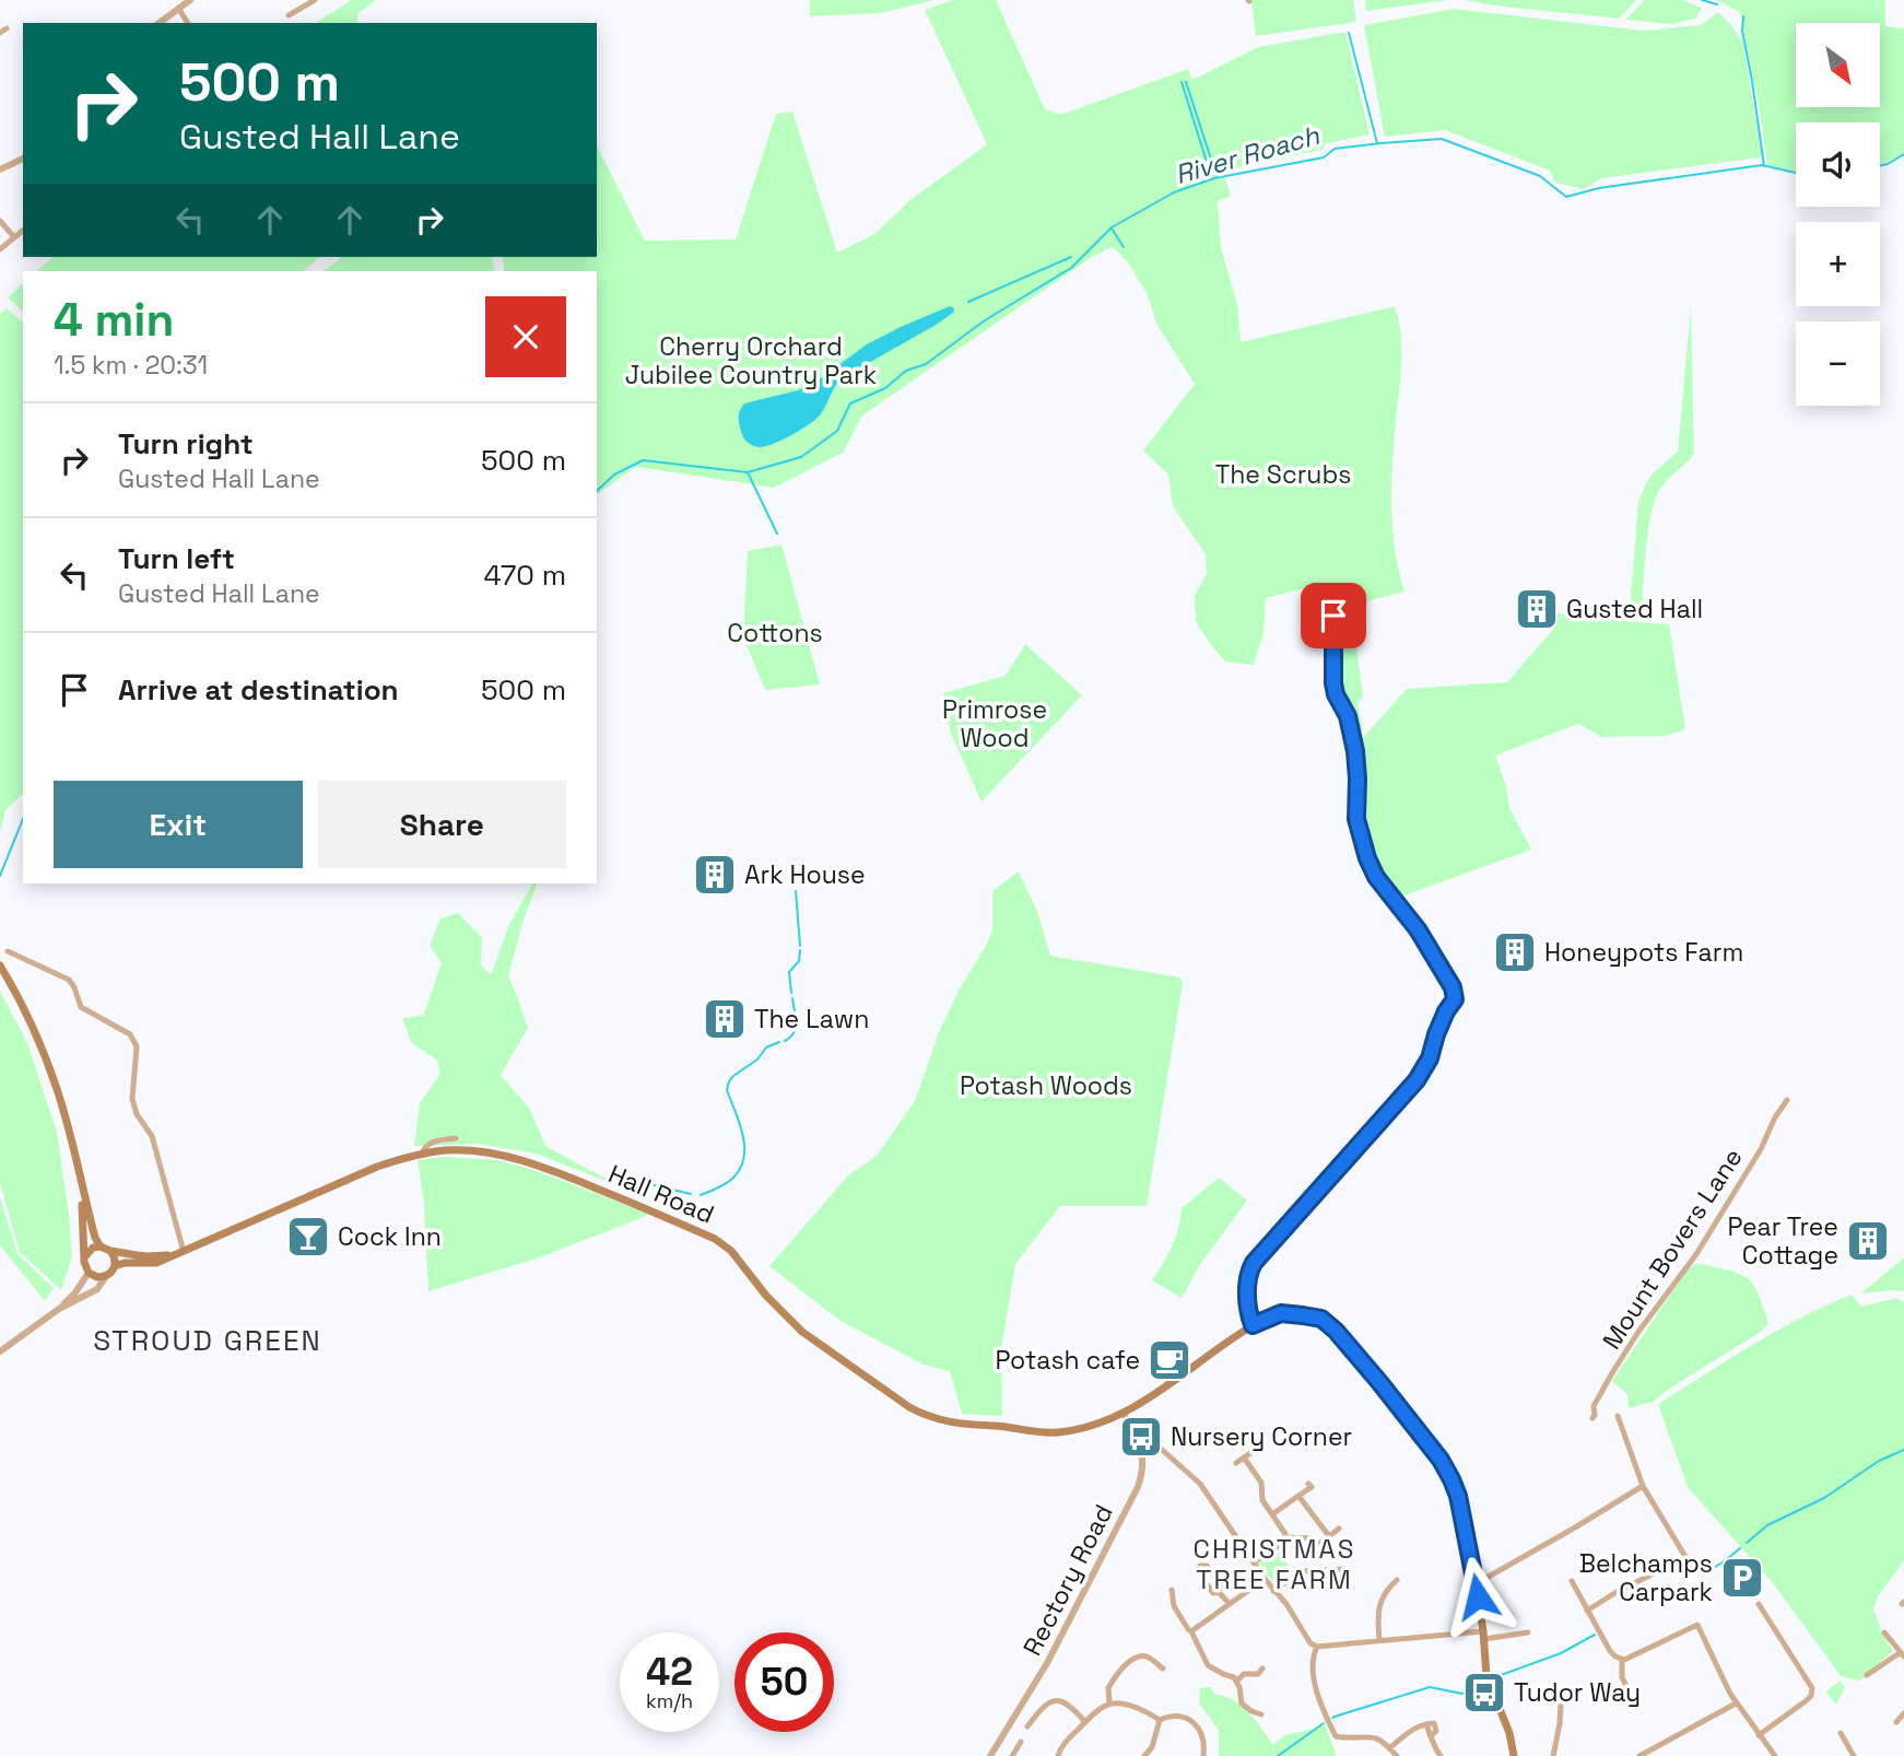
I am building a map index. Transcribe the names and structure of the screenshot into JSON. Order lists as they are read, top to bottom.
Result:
{
  "streets": {
    "main road": ["Hall Road"],
    "street": ["Mount Bovers Lane", "Rectory Road"]
  },
  "districts": ["STROUD GREEN", "CHRISTMAS TREE FARM"],
  "water": ["River Roach"],
  "parks": [
    "Cherry Orchard Jubilee Country Park",
    "The Scrubs",
    "Cottons",
    "Primrose Wood",
    "Potash Woods"
  ],
  "places": {
    "building": [
      "Gusted Hall",
      "Ark House",
      "Honeypots Farm",
      "The Lawn",
      "Pear Tree Cottage"
    ],
    "bar": ["Cock Inn"],
    "cafe": ["Potash cafe"],
    "bus stop": ["Nursery Corner", "Tudor Way"],
    "parking": ["Belchamps Carpark"]
  },
  "north": "bottom right",
  "page": {
    "map_buttons": ["+", "−"],
    "turn": ["500 m", "Gusted Hall Lane"],
    "heading": ["4 min", "1.5 km · 20:31"],
    "list": [
      {
        "name": "Turn right",
        "note": "Gusted Hall Lane",
        "value": "500 m"
      },
      {
        "name": "Turn left",
        "note": "Gusted Hall Lane",
        "value": "470 m"
      },
      {
        "name": "Arrive at destination",
        "value": "500 m"
      }
    ],
    "buttons": ["Exit", "Share"],
    "speed": "42 km/h",
    "limit": "50"
  }
}
